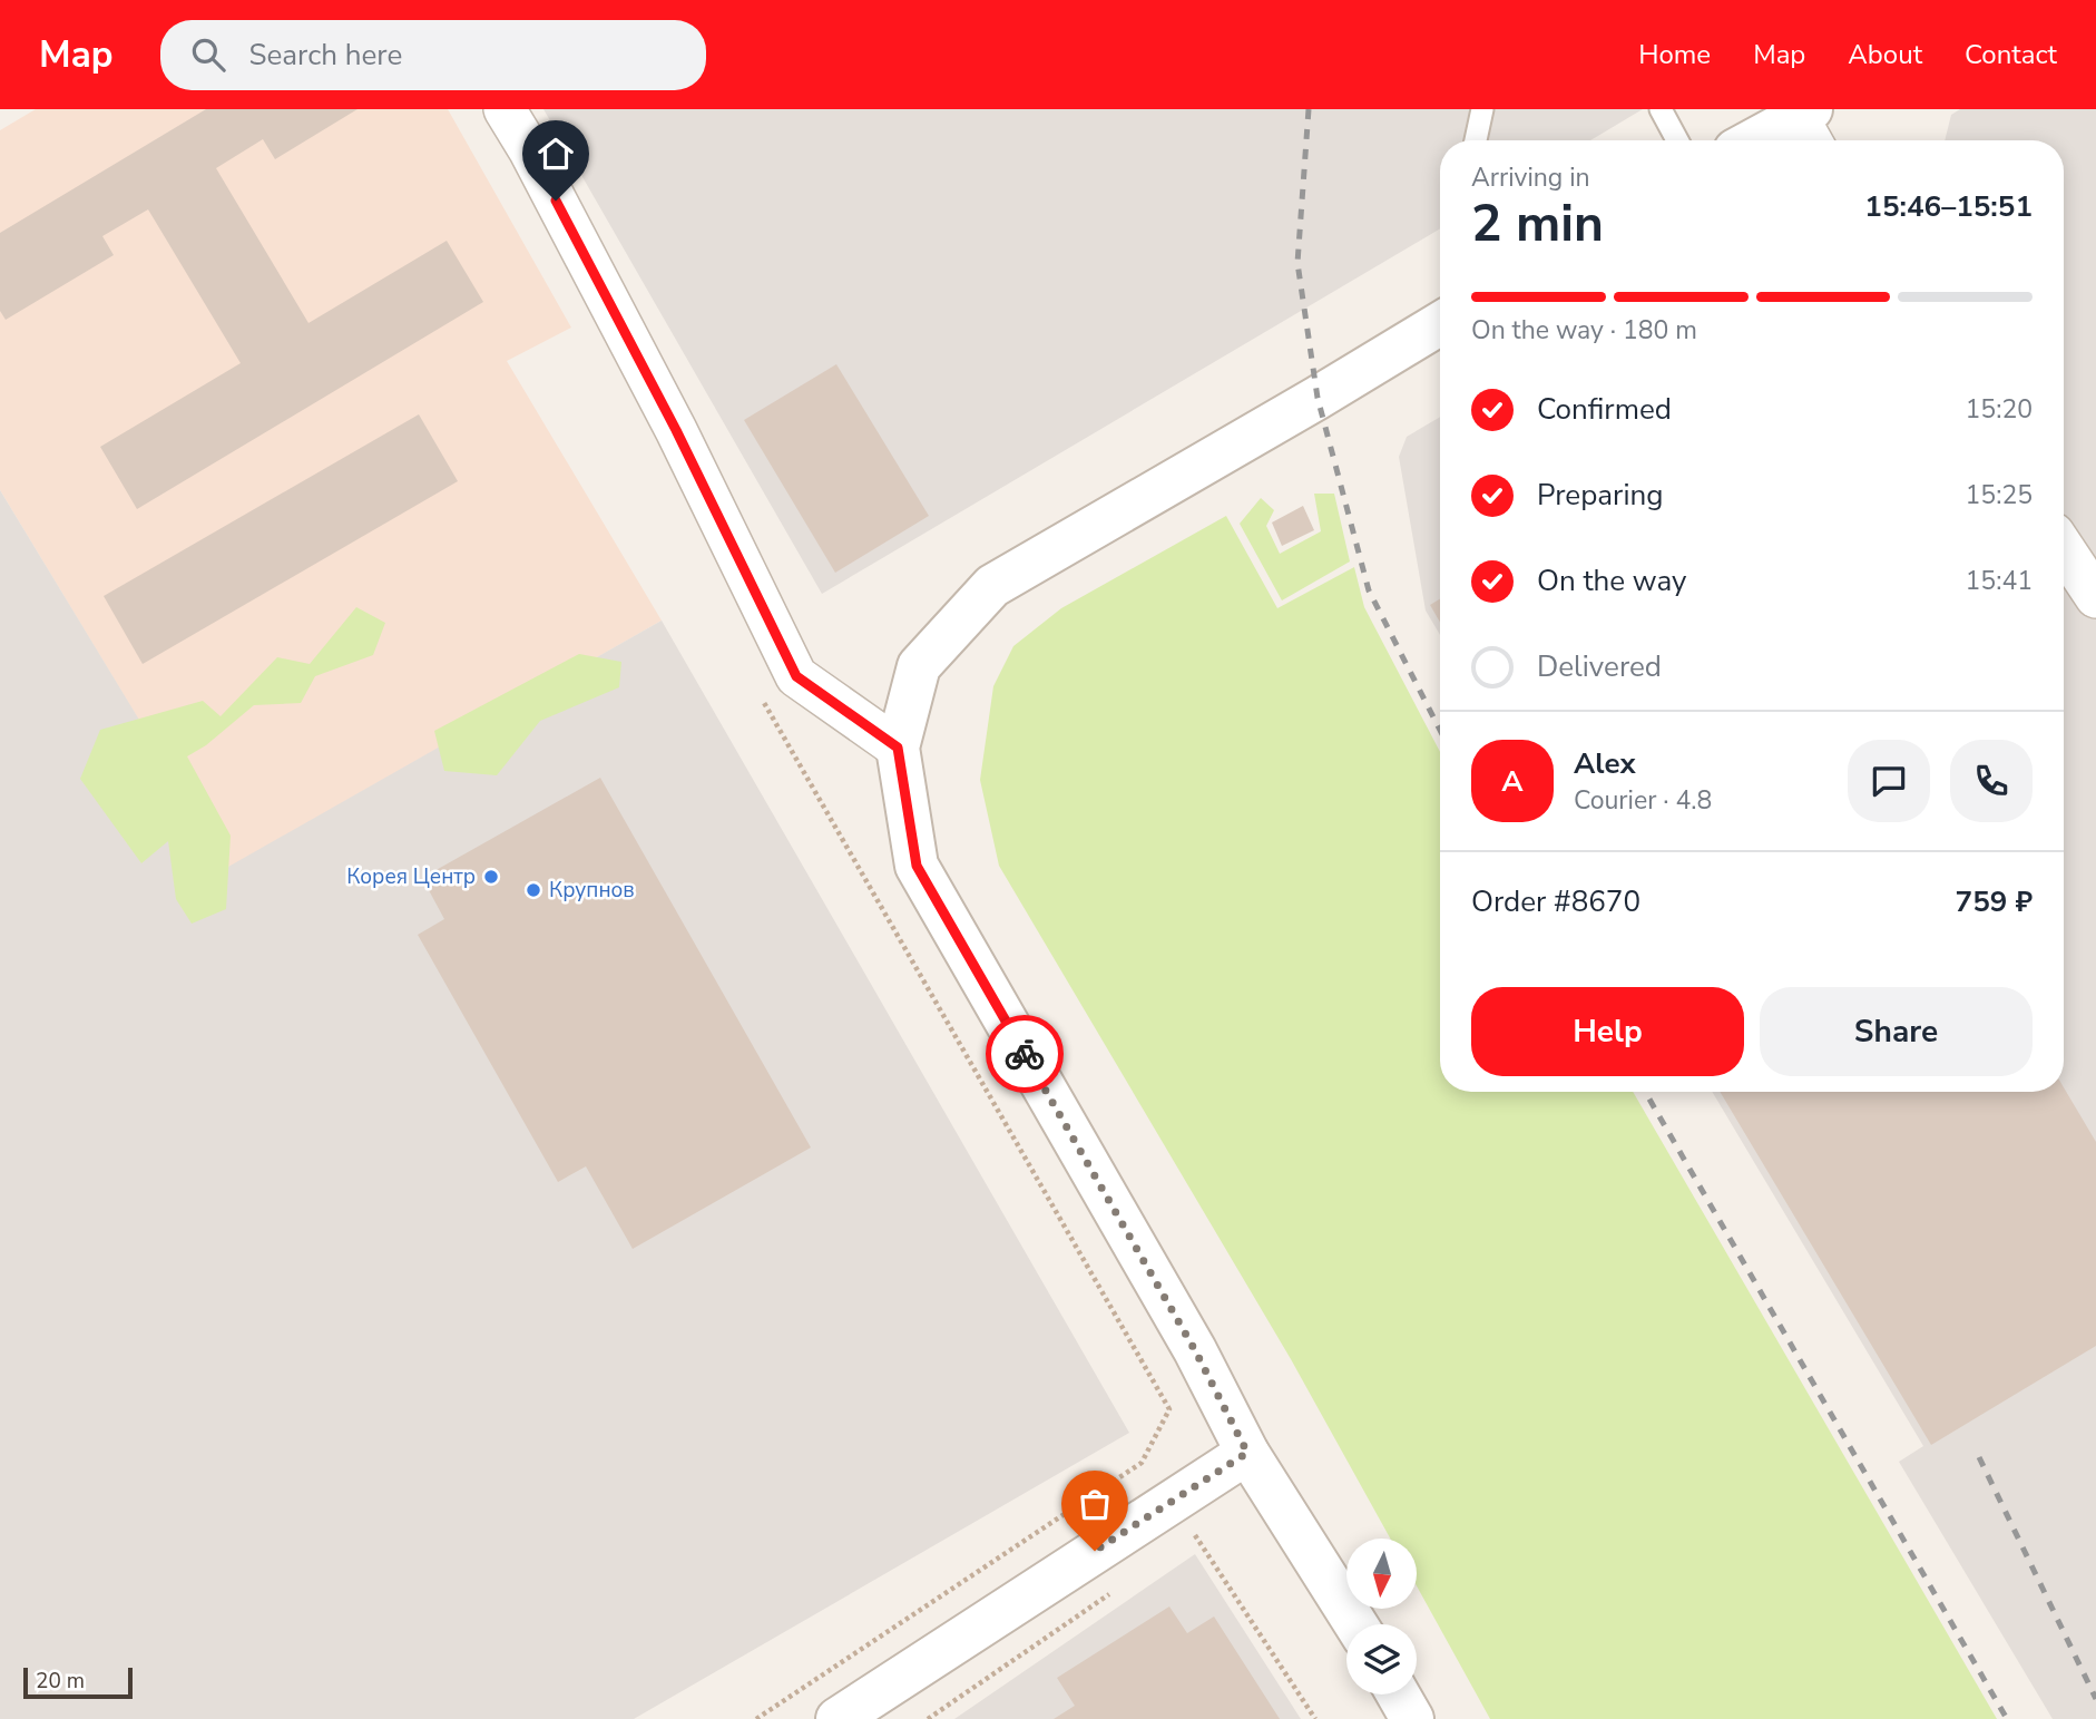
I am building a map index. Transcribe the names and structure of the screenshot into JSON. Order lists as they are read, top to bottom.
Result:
{
  "places": ["Корея Центр", "Крупнов"],
  "scale_bar": "20 m",
  "north": "bottom",
  "page": {
    "header": "Map",
    "search": "Search here",
    "nav": [
      "Home",
      "Map",
      "About",
      "Contact"
    ],
    "heading": ["2 min", "Arriving in", "15:46–15:51"],
    "panel": [
      "Alex",
      "Courier · 4.8",
      "Order #8670",
      "759 ₽"
    ],
    "bar": "On the way · 180 m",
    "list": [
      ["Confirmed", "15:20"],
      ["Preparing", "15:25"],
      ["On the way", "15:41"],
      "Delivered"
    ],
    "round": "A",
    "buttons": ["Help", "Share"],
    "scale": "20 m"
  }
}
